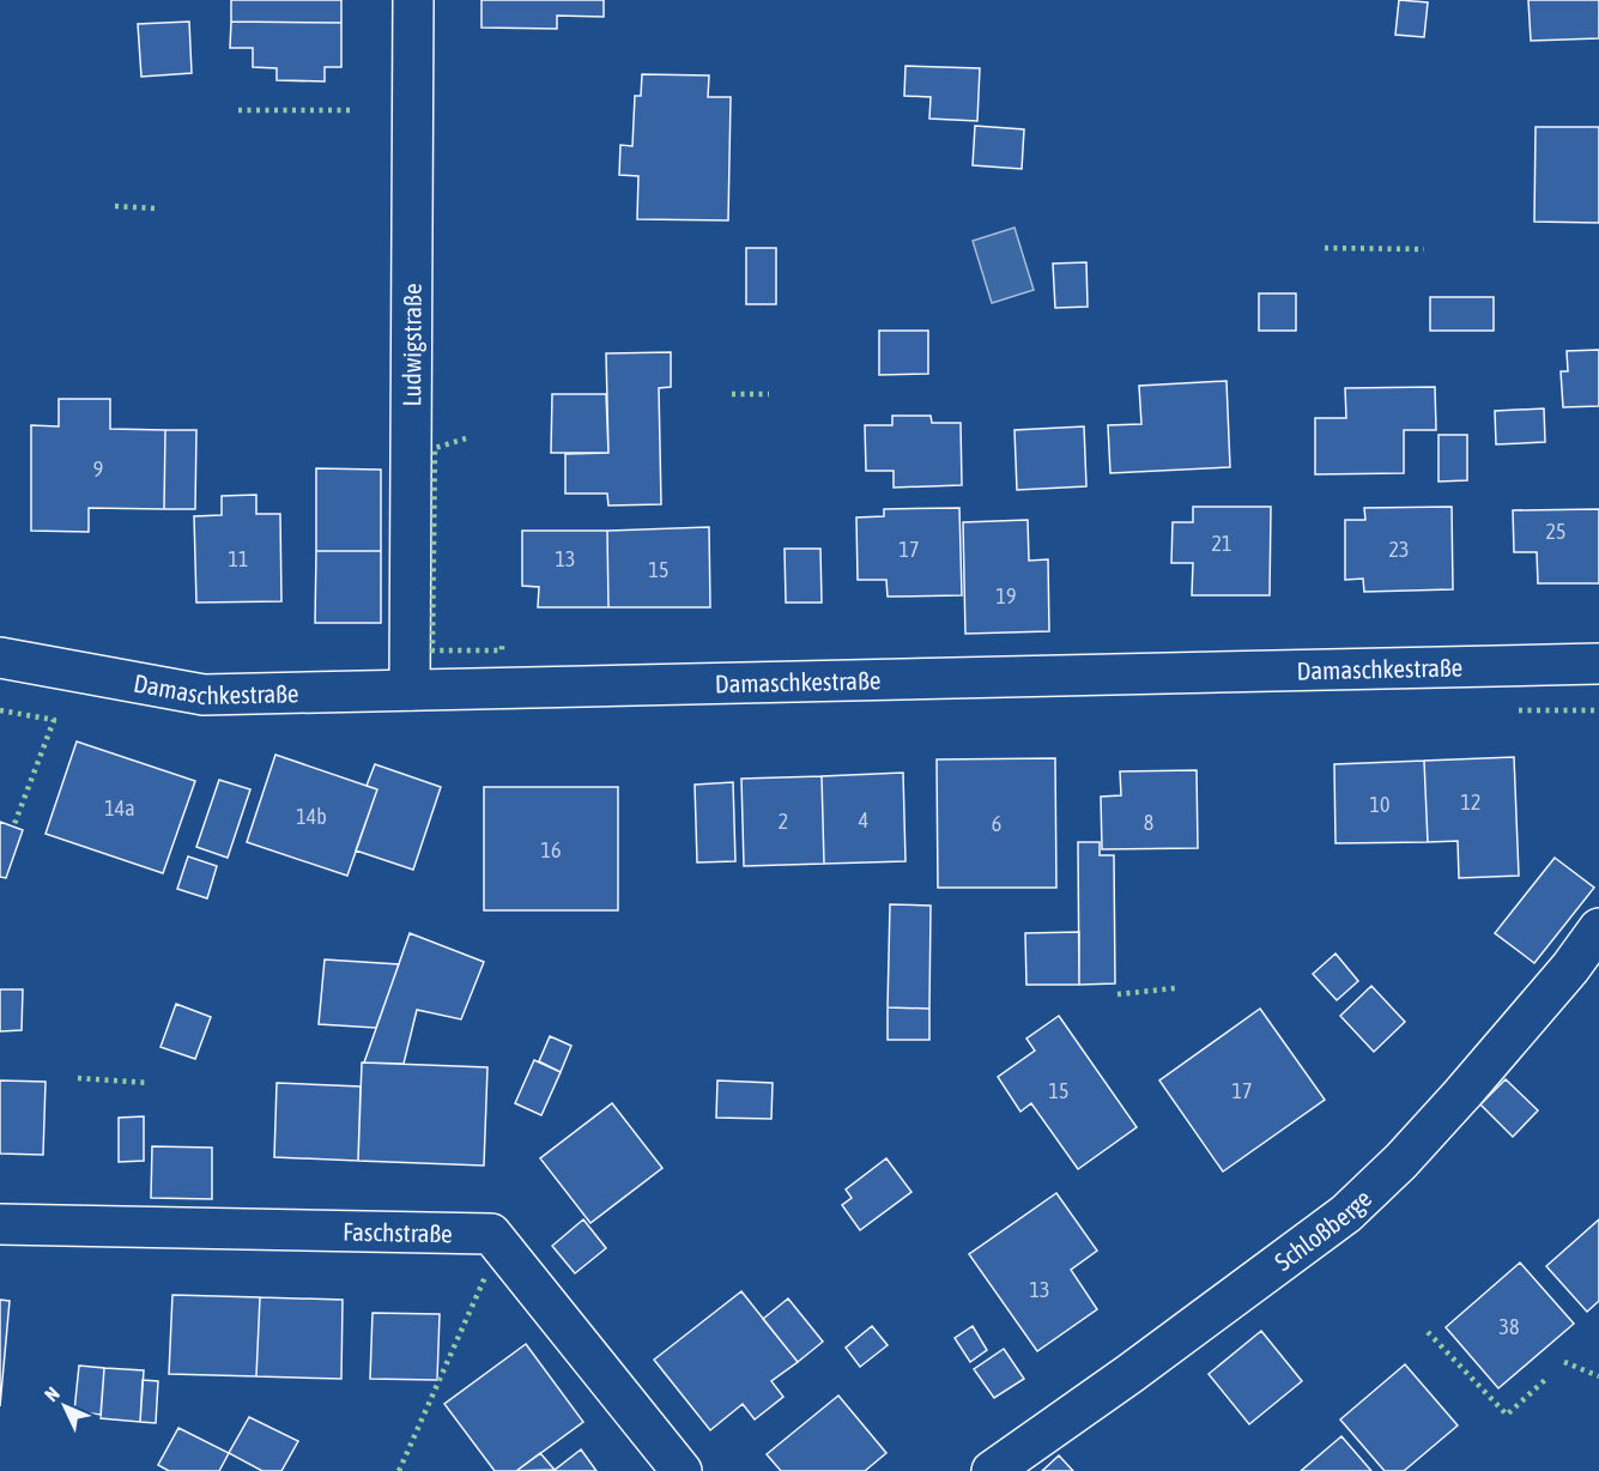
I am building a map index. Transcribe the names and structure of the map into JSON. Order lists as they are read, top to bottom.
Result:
{
  "streets": {
    "street": [
      "Ludwigstraße",
      "Damaschkestraße",
      "Schloßberge",
      "Faschstraße"
    ]
  },
  "crossings": [
    ["Ludwigstraße", "Damaschkestraße"]
  ],
  "house_numbers": [
    "9",
    "25",
    "21",
    "17",
    "23",
    "11",
    "13",
    "15",
    "19",
    "12",
    "10",
    "14a",
    "14b",
    "4",
    "2",
    "8",
    "6",
    "16",
    "15",
    "17",
    "13",
    "38"
  ],
  "north": "top left"
}
